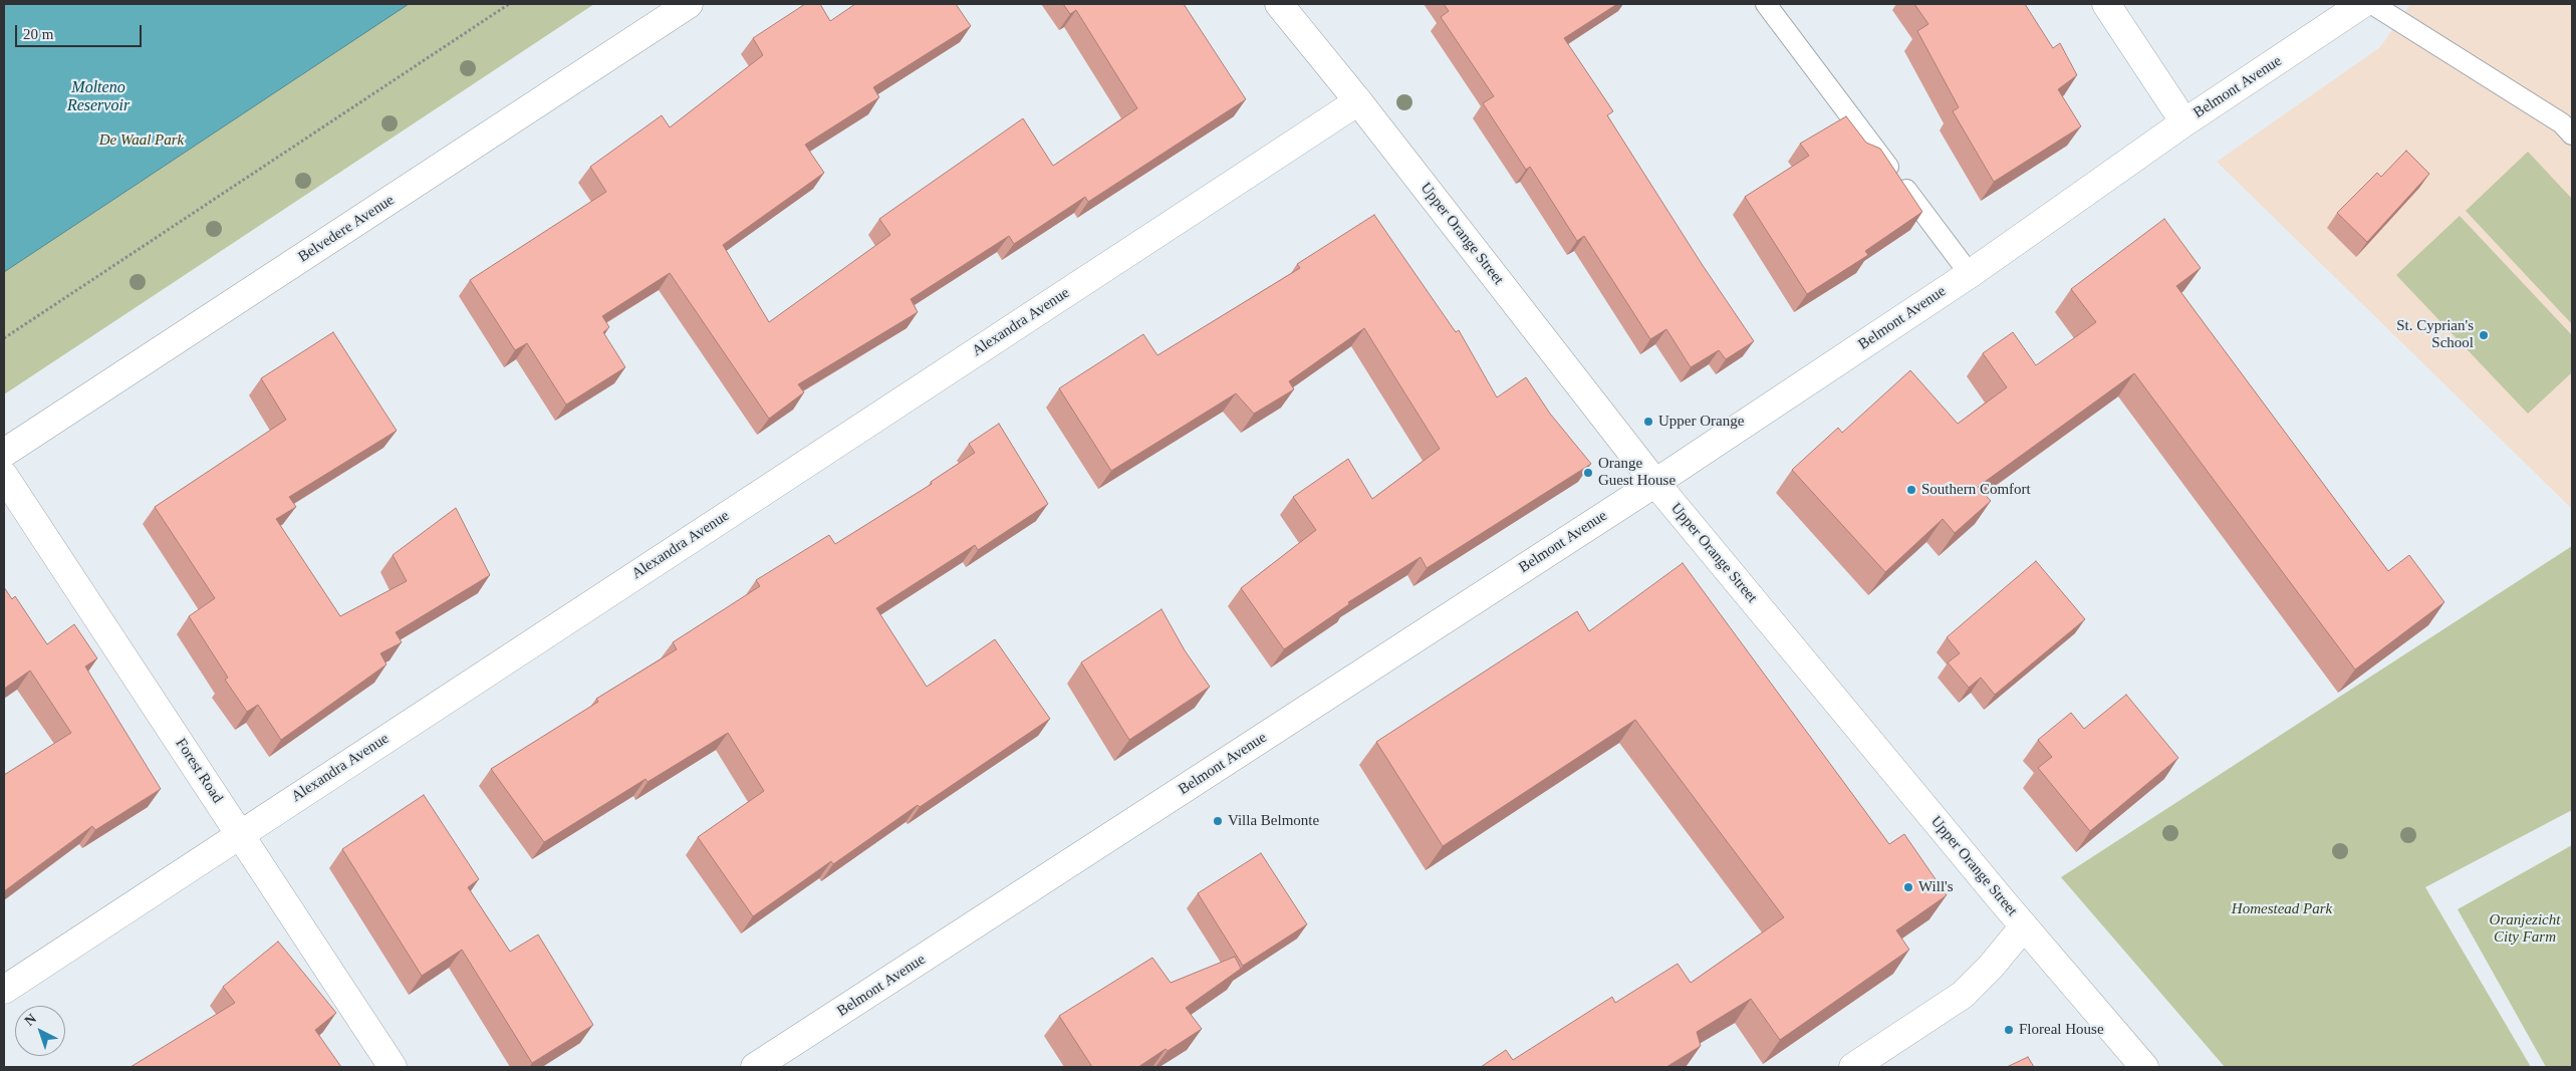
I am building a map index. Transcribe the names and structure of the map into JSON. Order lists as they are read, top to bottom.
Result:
{
  "streets": {
    "street": [
      "Belmont Avenue",
      "Belvedere Avenue",
      "Upper Orange Street",
      "Alexandra Avenue",
      "Forest Road"
    ]
  },
  "crossings": [
    ["Belmont Avenue", "Upper Orange Street"],
    ["Upper Orange Street", "Alexandra Avenue"],
    ["Alexandra Avenue", "Forest Road"]
  ],
  "water": ["Molteno Reservoir"],
  "parks": ["De Waal Park", "Homestead Park", "Oranjezicht City Farm"],
  "places": [
    "St. Cyprian's School",
    "Upper Orange",
    "Orange Guest House",
    "Southern Comfort",
    "Villa Belmonte",
    "Will's",
    "Floreal House"
  ],
  "scale_bar": "20 m",
  "north": "top left"
}
